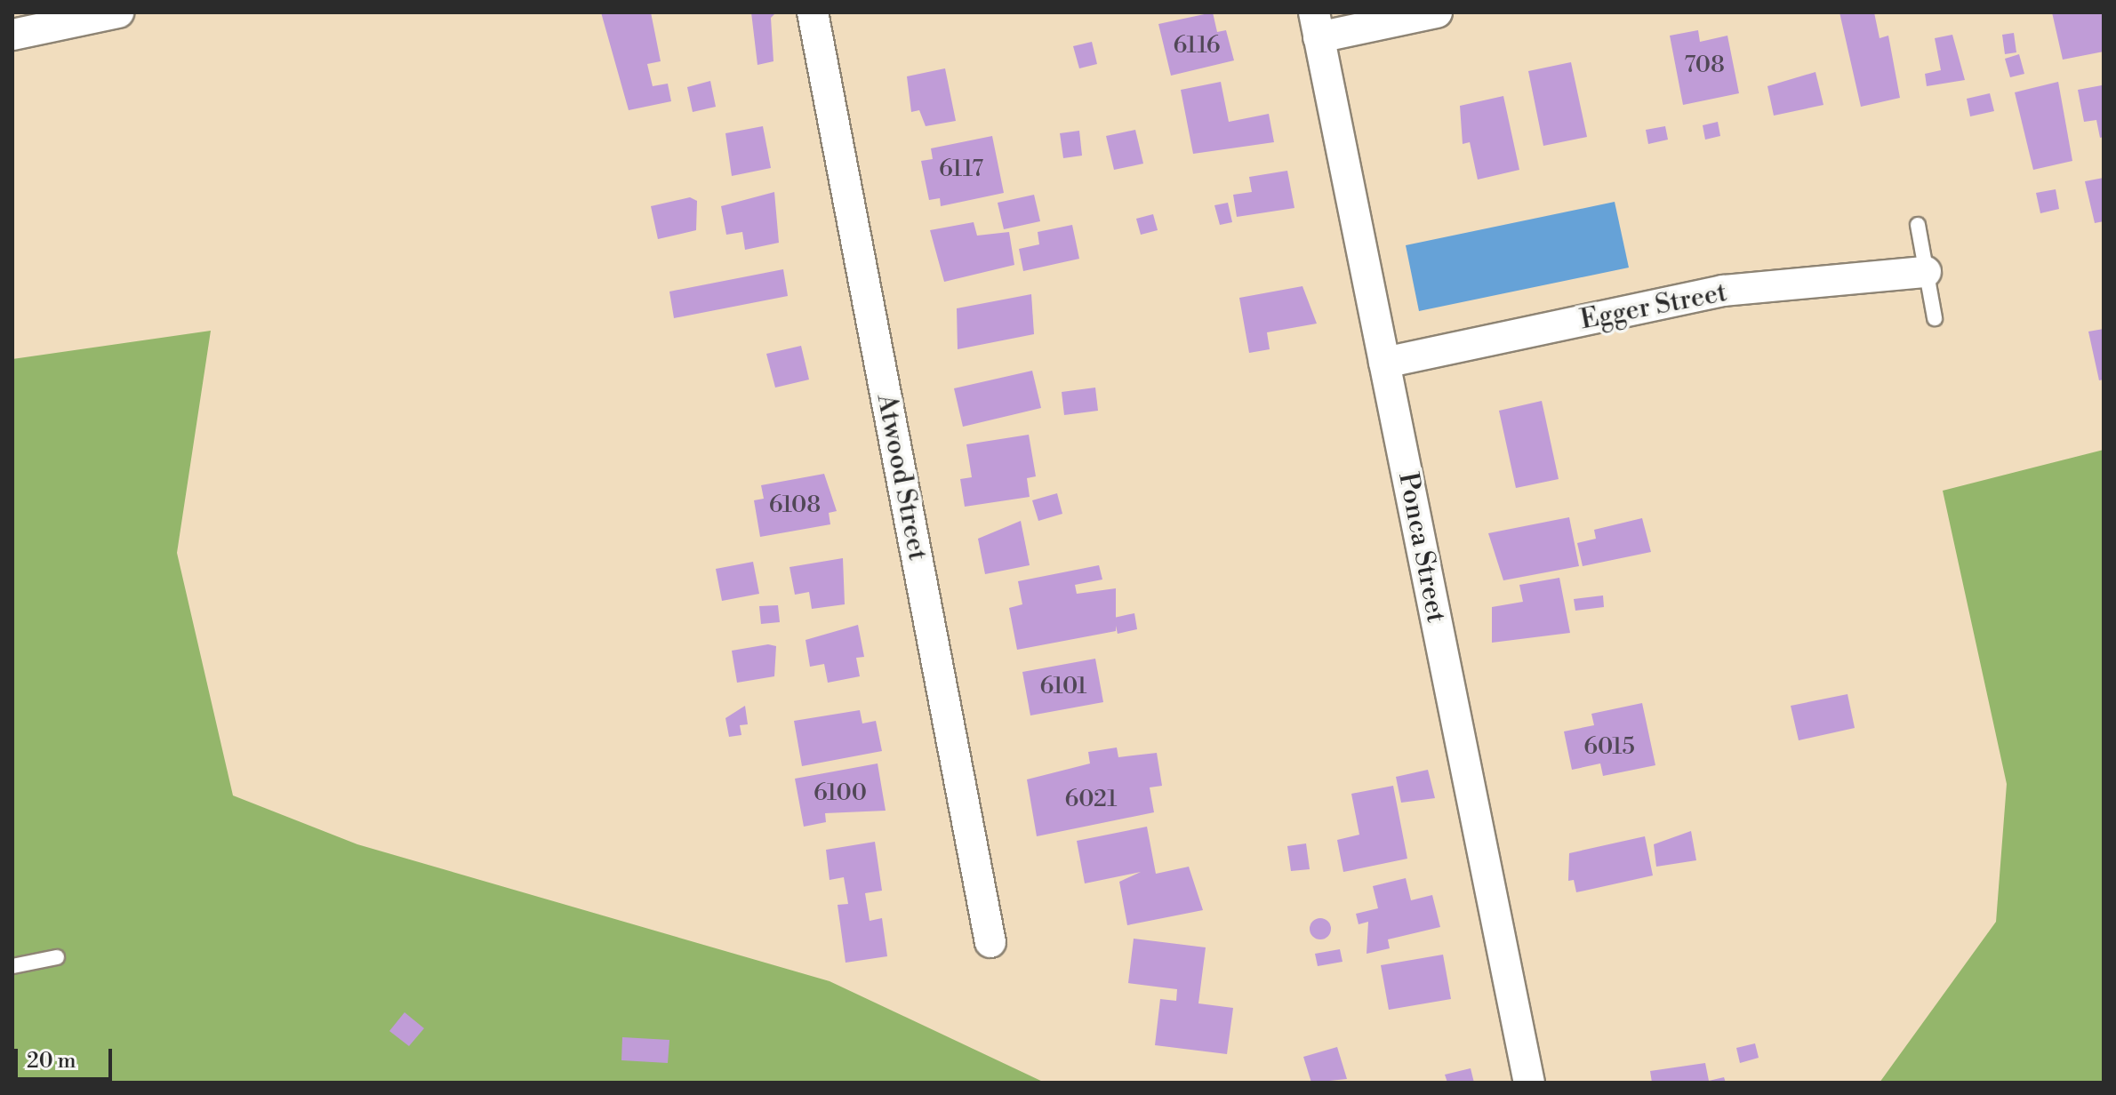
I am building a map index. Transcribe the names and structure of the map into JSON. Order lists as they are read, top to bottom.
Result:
{
  "streets": {
    "street": ["Egger Street", "Atwood Street", "Ponca Street"]
  },
  "crossings": [
    ["Egger Street", "Ponca Street"]
  ],
  "house_numbers": [
    "6116",
    "708",
    "6117",
    "6108",
    "6101",
    "6015",
    "6100",
    "6021"
  ],
  "scale_bar": "20 m"
}
